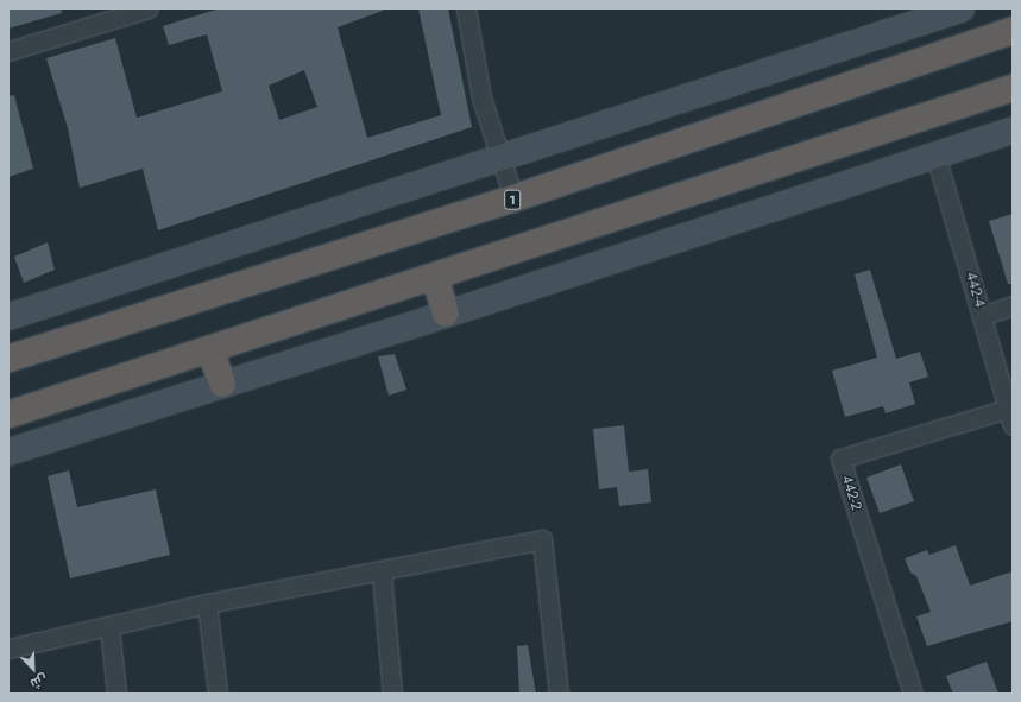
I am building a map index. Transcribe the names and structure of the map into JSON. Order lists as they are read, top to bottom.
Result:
{
  "streets": {
    "highway": ["1"],
    "street": ["442-4", "442-2"]
  },
  "crossings": [
    ["442-4", "442-2"]
  ],
  "north": "bottom right"
}
